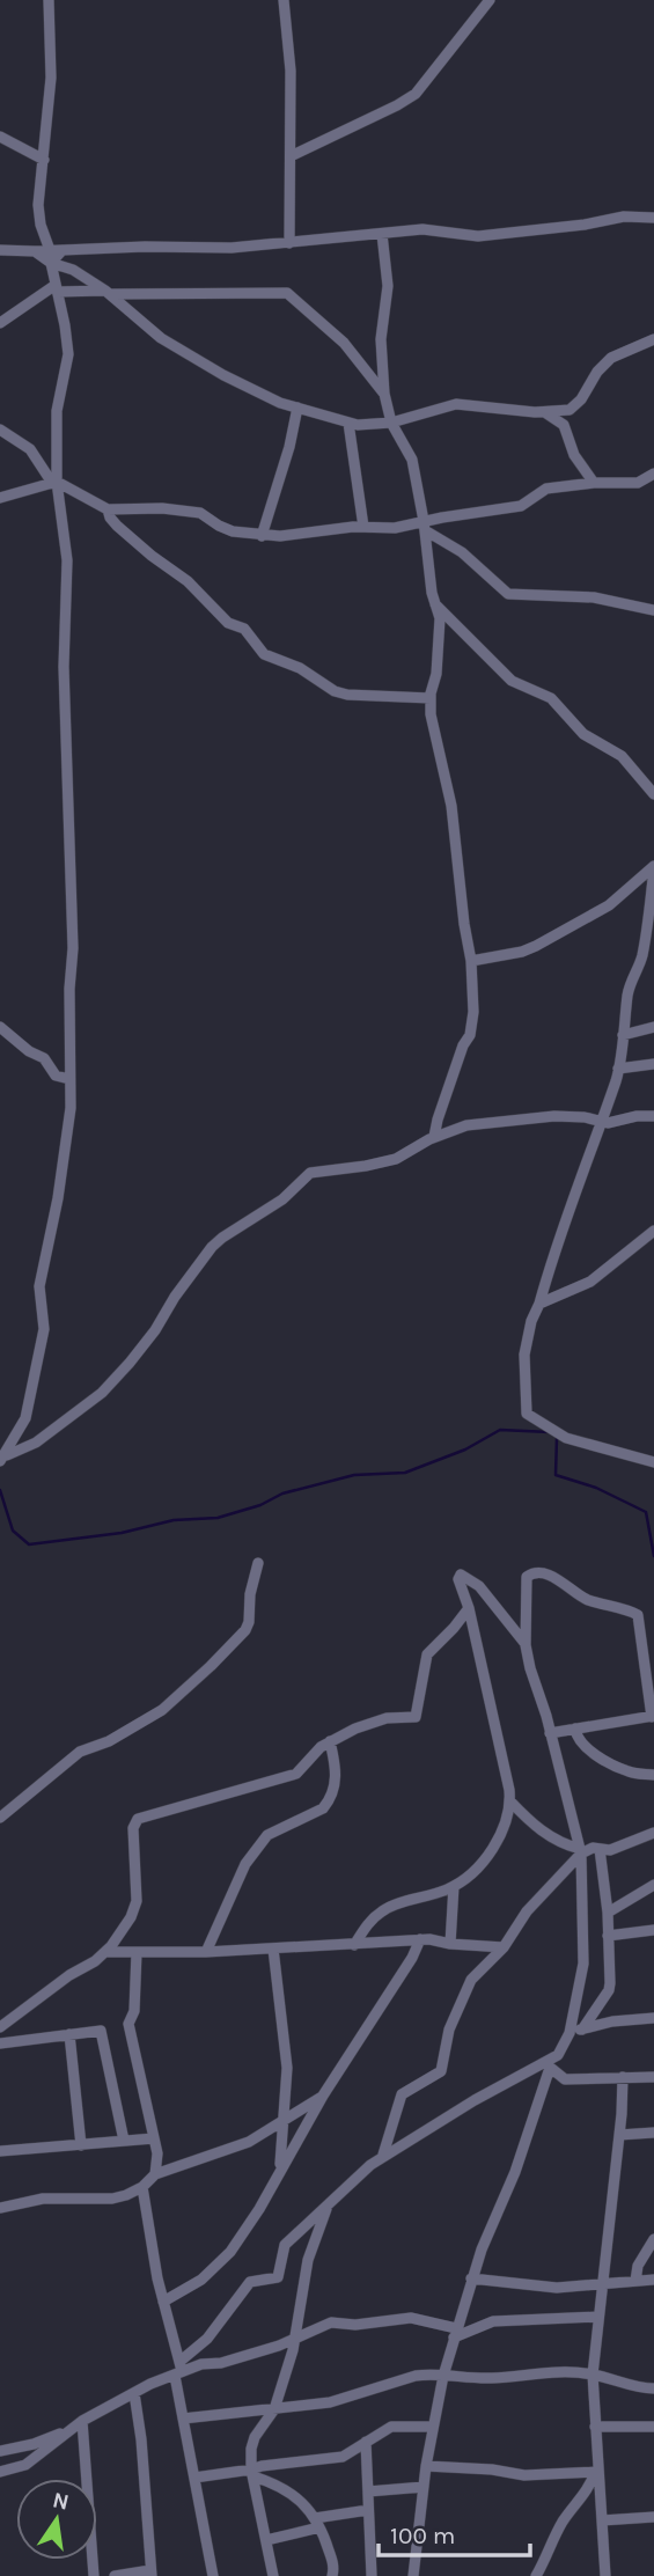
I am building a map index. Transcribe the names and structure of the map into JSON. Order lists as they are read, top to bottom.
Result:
{
  "scale_bar": "100 m",
  "north": "top"
}
